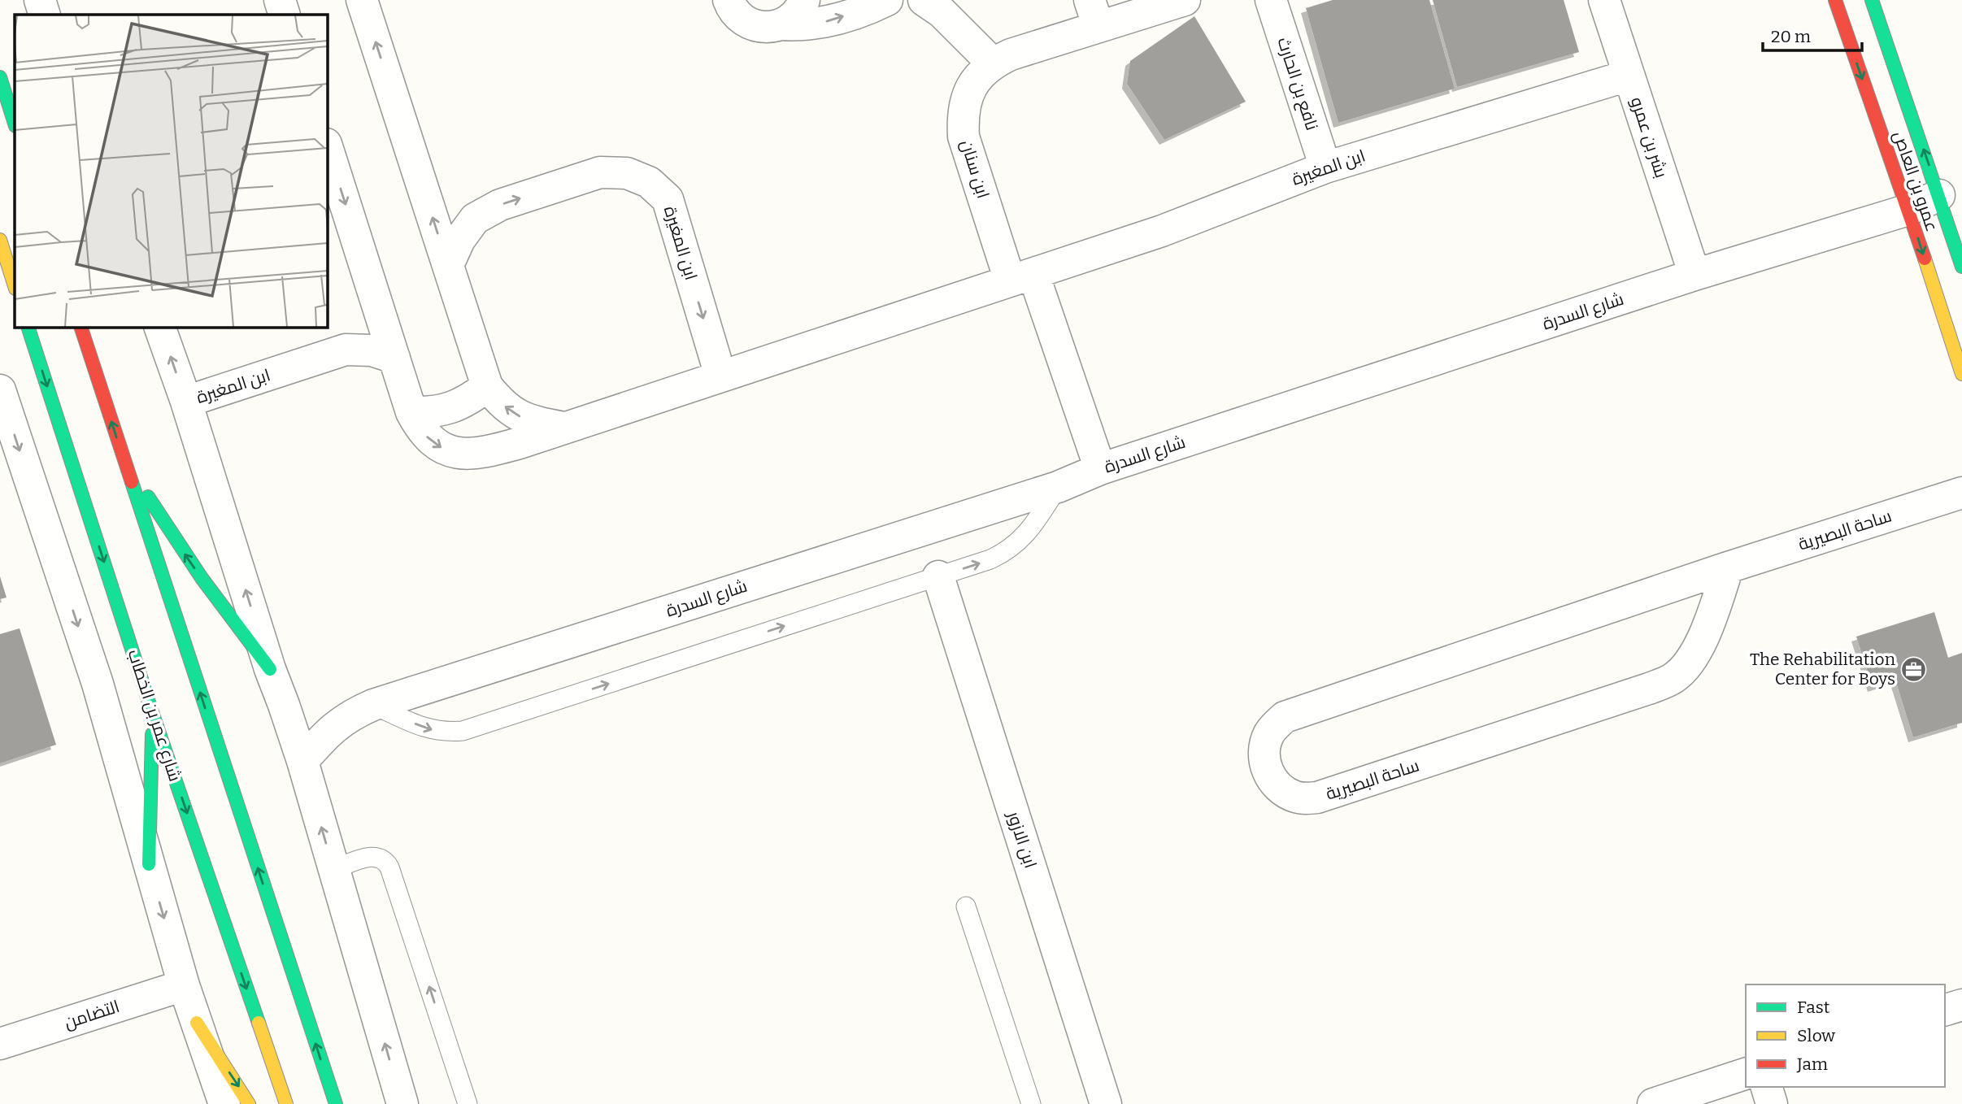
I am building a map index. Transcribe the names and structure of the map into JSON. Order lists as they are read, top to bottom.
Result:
{
  "streets": {
    "main road": ["عمرو بن العاص", "شارع عمر بن الخطاب"],
    "street": [
      "نافع بن الحارث",
      "بشر بن عمرو",
      "ابن المغيرة",
      "ابن سنان",
      "شارع السدرة",
      "ساحة البصيرية",
      "ابن الازور",
      "التضامن"
    ]
  },
  "crossings": [
    ["نافع بن الحارث", "ابن المغيرة"],
    ["بشر بن عمرو", "ابن المغيرة"],
    ["بشر بن عمرو", "شارع السدرة"],
    ["ابن المغيرة", "ابن سنان"],
    ["عمرو بن العاص", "شارع السدرة"]
  ],
  "places": {
    "office": ["The Rehabilitation Center for Boys"]
  },
  "legend": ["Fast", "Slow", "Jam"],
  "scale_bar": "20 m"
}
